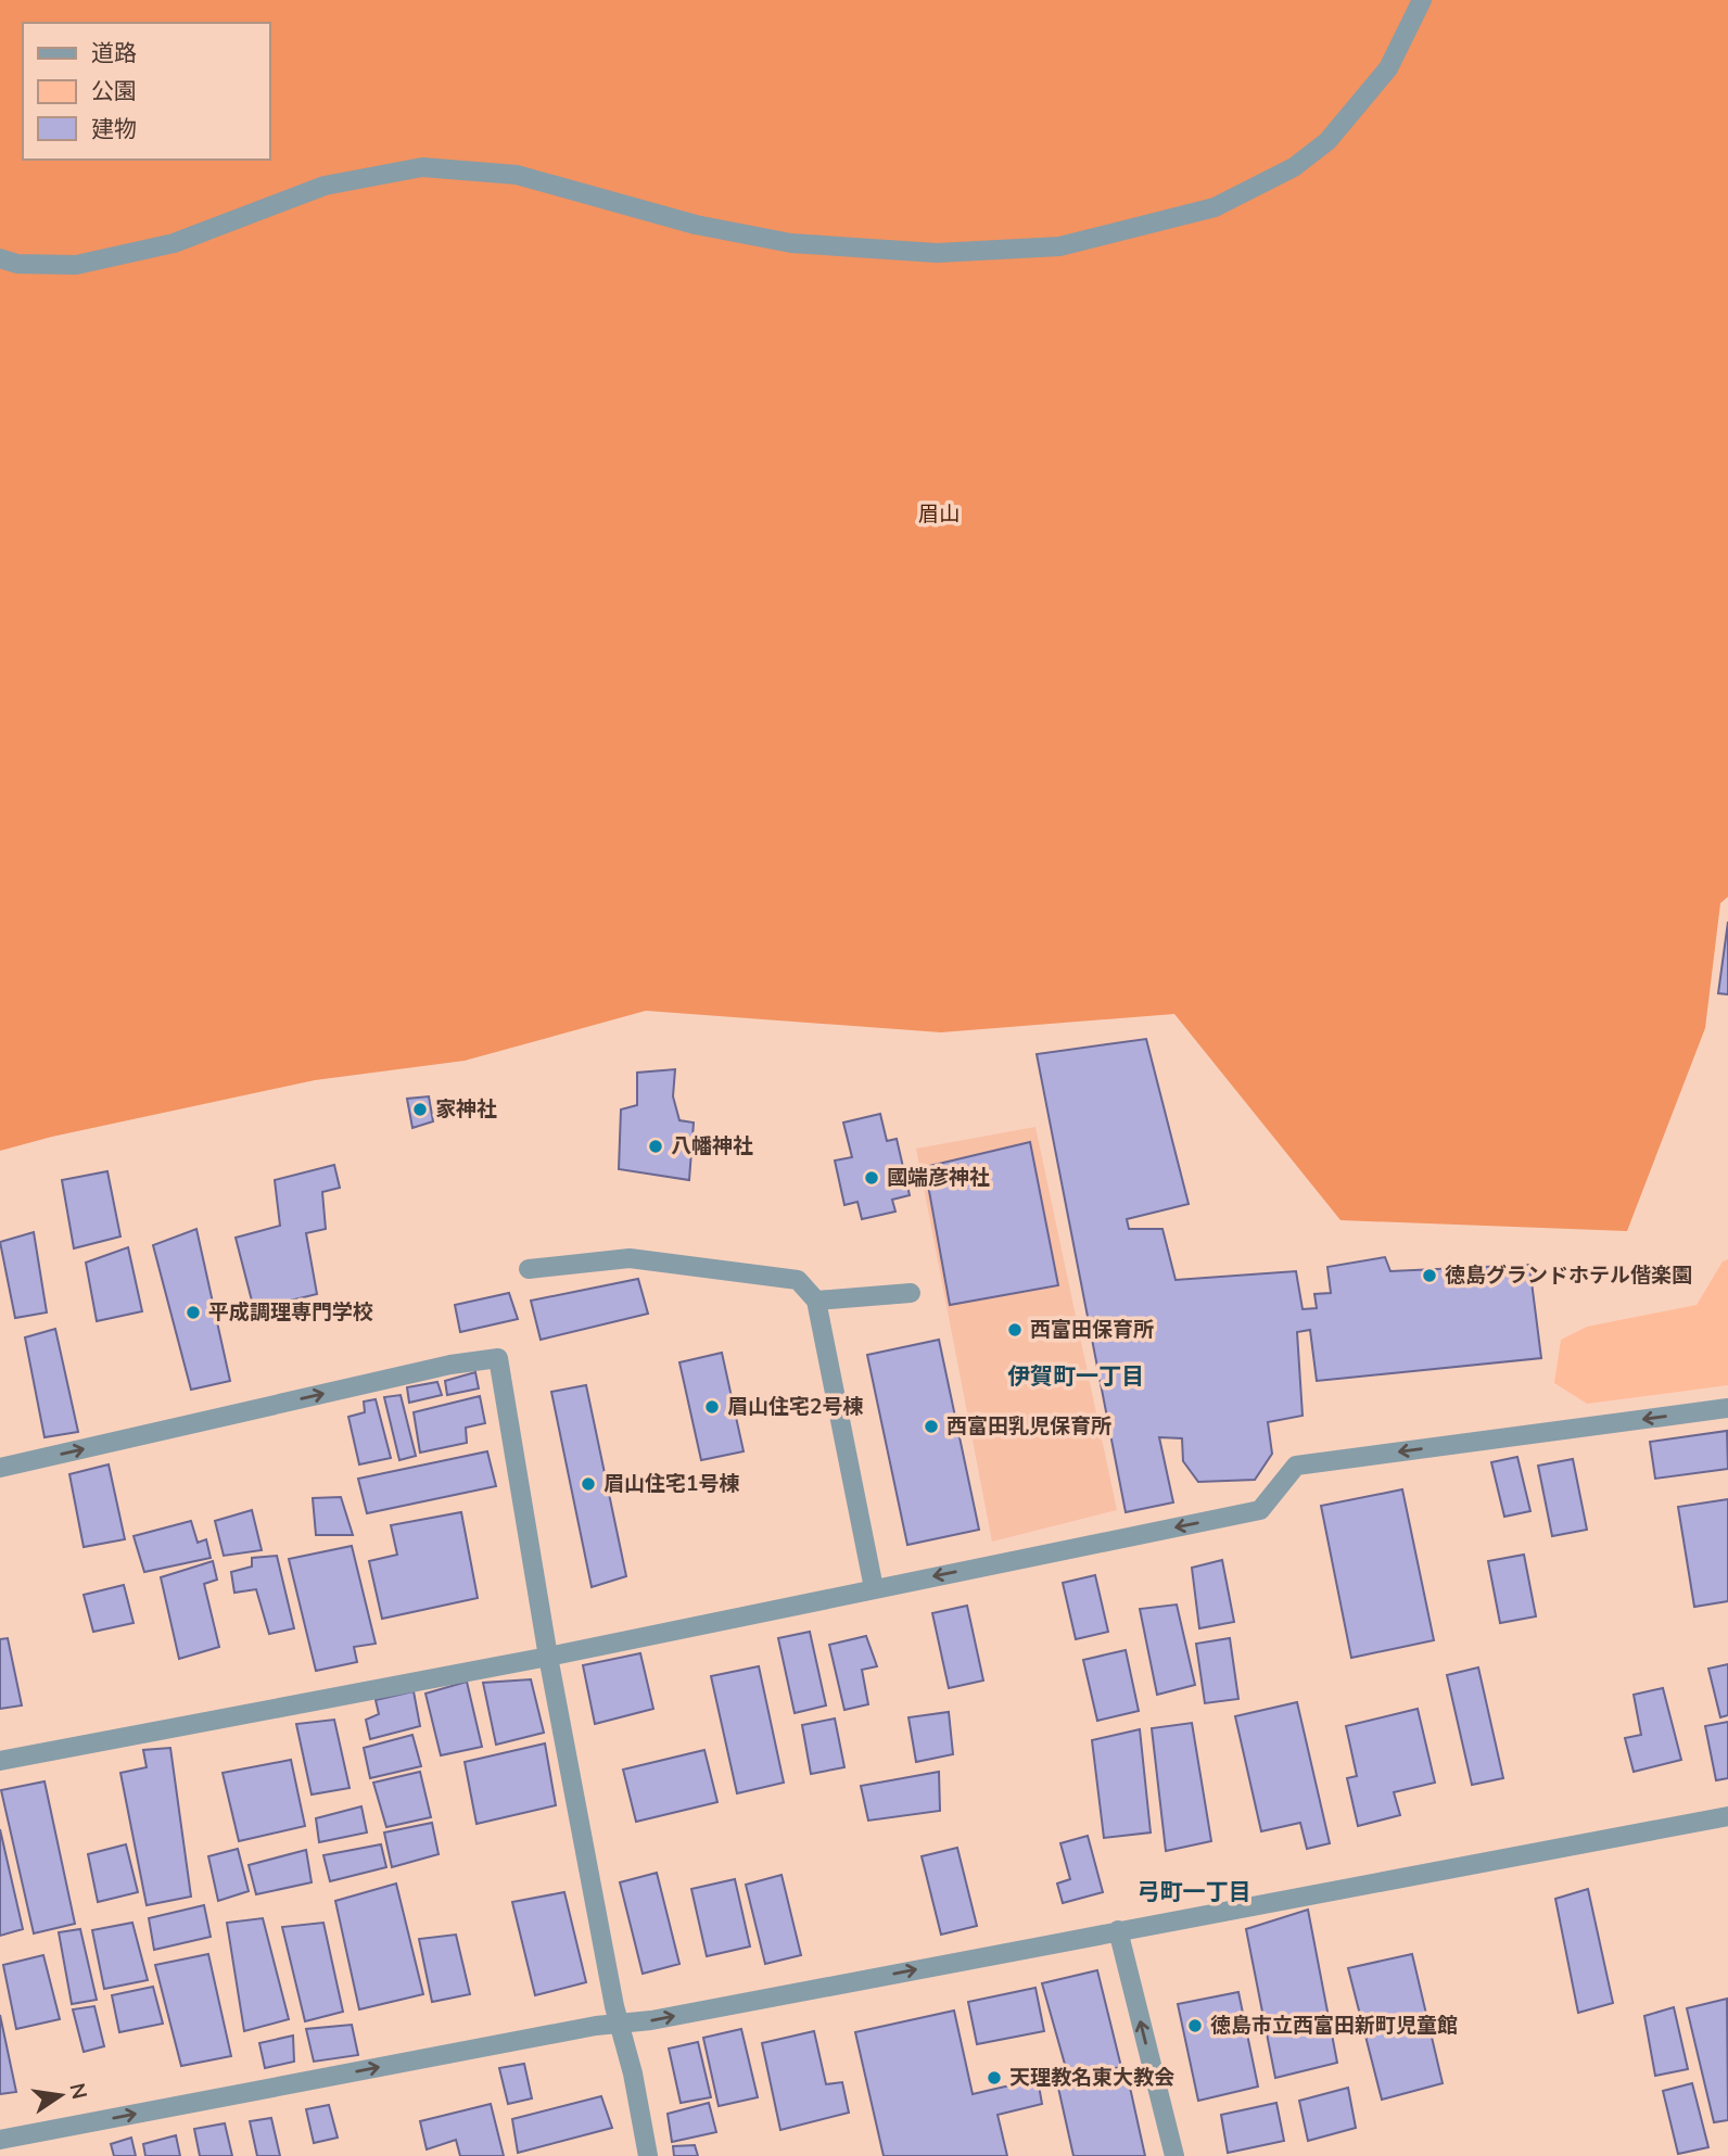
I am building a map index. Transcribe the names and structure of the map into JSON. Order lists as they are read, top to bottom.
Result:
{
  "districts": ["伊賀町一丁目", "弓町一丁目"],
  "parks": ["眉山"],
  "places": [
    "家神社",
    "八幡神社",
    "國端彦神社",
    "徳島グランドホテル偕楽園",
    "平成調理専門学校",
    "西富田保育所",
    "眉山住宅2号棟",
    "西富田乳児保育所",
    "眉山住宅1号棟",
    "徳島市立西富田新町児童館",
    "天理教名東大教会"
  ],
  "legend": ["道路", "公園", "建物"],
  "north": "right"
}
